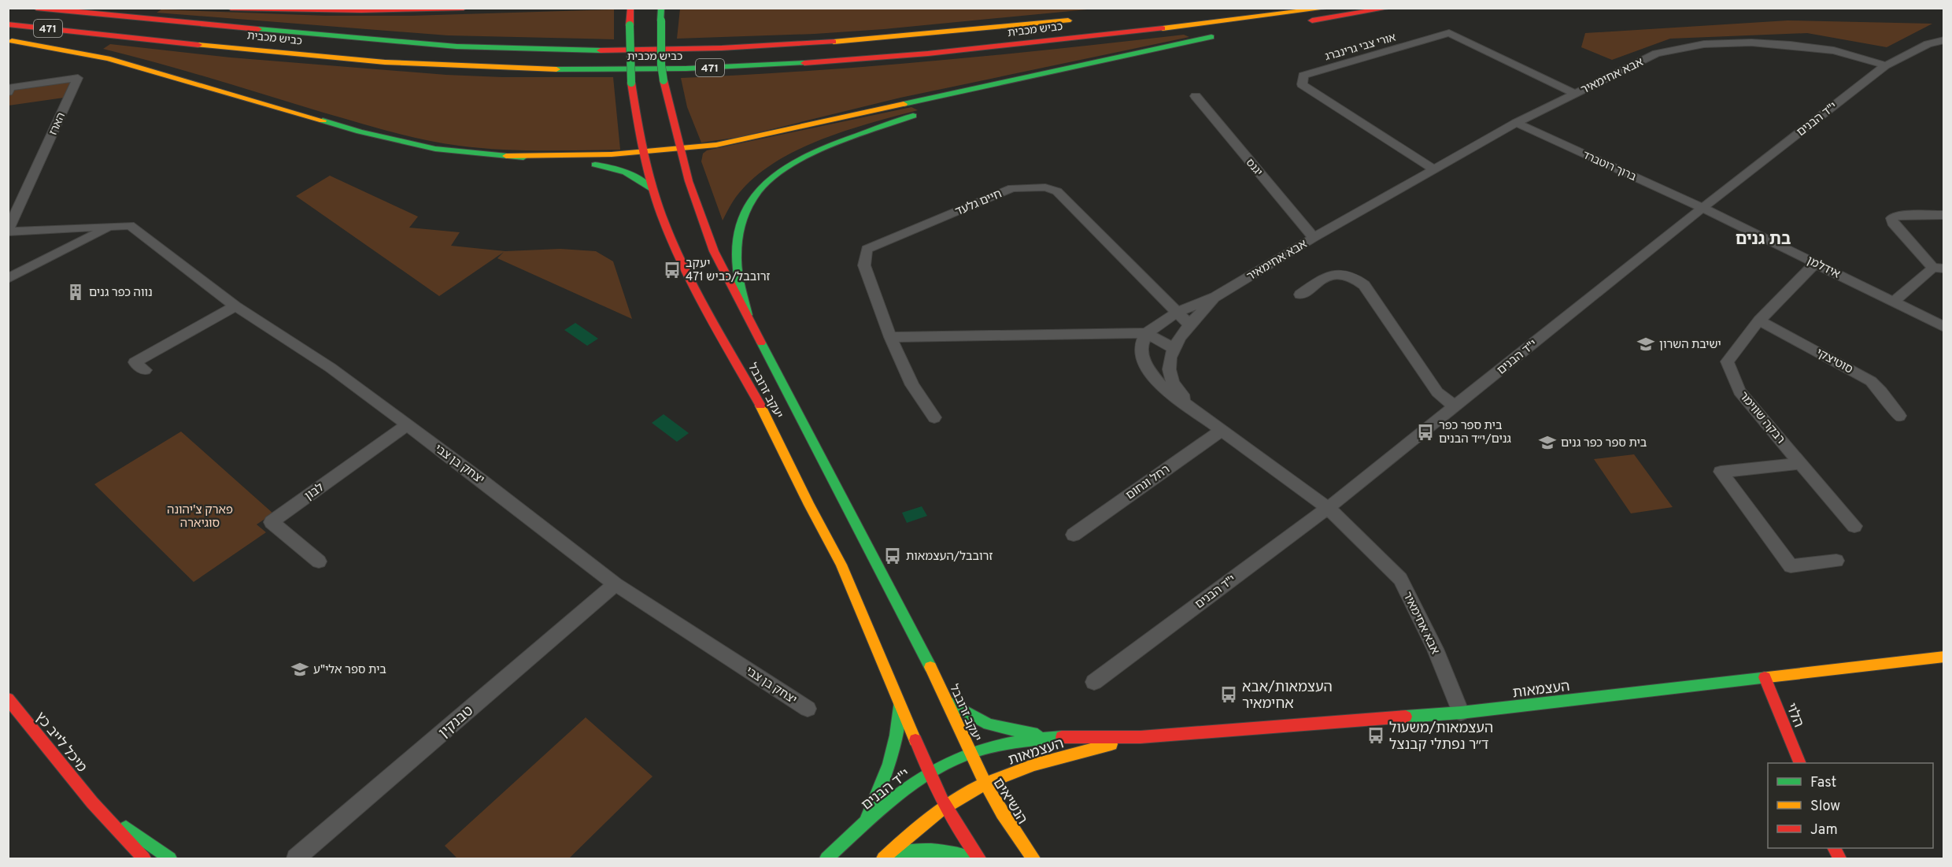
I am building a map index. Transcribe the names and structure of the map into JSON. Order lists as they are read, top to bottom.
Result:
{
  "streets": {
    "main road": [
      "471",
      "כביש מכבית",
      "יעקב זרובבל",
      "העצמאות",
      "הלוי",
      "מיכל לייב כץ",
      "י''ד הבנים",
      "הנשיאים"
    ],
    "street": [
      "אורי צבי גרינברג",
      "אבא אחימאיר",
      "י\"ד הבנים",
      "הארז",
      "ברוך רוטברד",
      "יגנס",
      "חיים גלעד",
      "אידלמן",
      "סוטיצקי",
      "רבקה שווימר",
      "יצחק בן צבי",
      "רחל ונחום",
      "לבון",
      "טבנקין"
    ]
  },
  "crossings": [
    ["אורי צבי גרינברג", "אבא אחימאיר"],
    ["אבא אחימאיר", "י\"ד הבנים"],
    ["אבא אחימאיר", "ברוך רוטברד"],
    ["אבא אחימאיר", "יגנס"],
    ["אבא אחימאיר", "חיים גלעד"],
    ["אבא אחימאיר", "רחל ונחום"],
    ["אבא אחימאיר", "העצמאות"],
    ["י\"ד הבנים", "ברוך רוטברד"],
    ["י\"ד הבנים", "אידלמן"],
    ["הארז", "יצחק בן צבי"],
    ["ברוך רוטברד", "אידלמן"],
    ["אידלמן", "רבקה שווימר"],
    ["סוטיצקי", "רבקה שווימר"],
    ["יעקב זרובבל", "העצמאות"],
    ["יעקב זרובבל", "י''ד הבנים"],
    ["יעקב זרובבל", "הנשיאים"],
    ["יצחק בן צבי", "לבון"],
    ["יצחק בן צבי", "טבנקין"],
    ["העצמאות", "הלוי"],
    ["העצמאות", "י''ד הבנים"],
    ["העצמאות", "הנשיאים"],
    ["י''ד הבנים", "הנשיאים"]
  ],
  "districts": ["בת גנים"],
  "parks": ["פארק צ'יהונה סוגיארה"],
  "places": {
    "bus stop": [
      "יעקב זרובבל/כביש 471",
      "בית ספר כפר גנים/י״ד הבנים",
      "זרובבל/העצמאות",
      "העצמאות/אבא אחימאיר",
      "העצמאות/משעול ד״ר נפתלי קבנצל"
    ],
    "building": ["נווה כפר גנים"],
    "school or university": ["ישיבת השרון", "בית ספר כפר גנים", "בית ספר אלי\"ע"]
  },
  "legend": ["Fast", "Slow", "Jam"]
}
